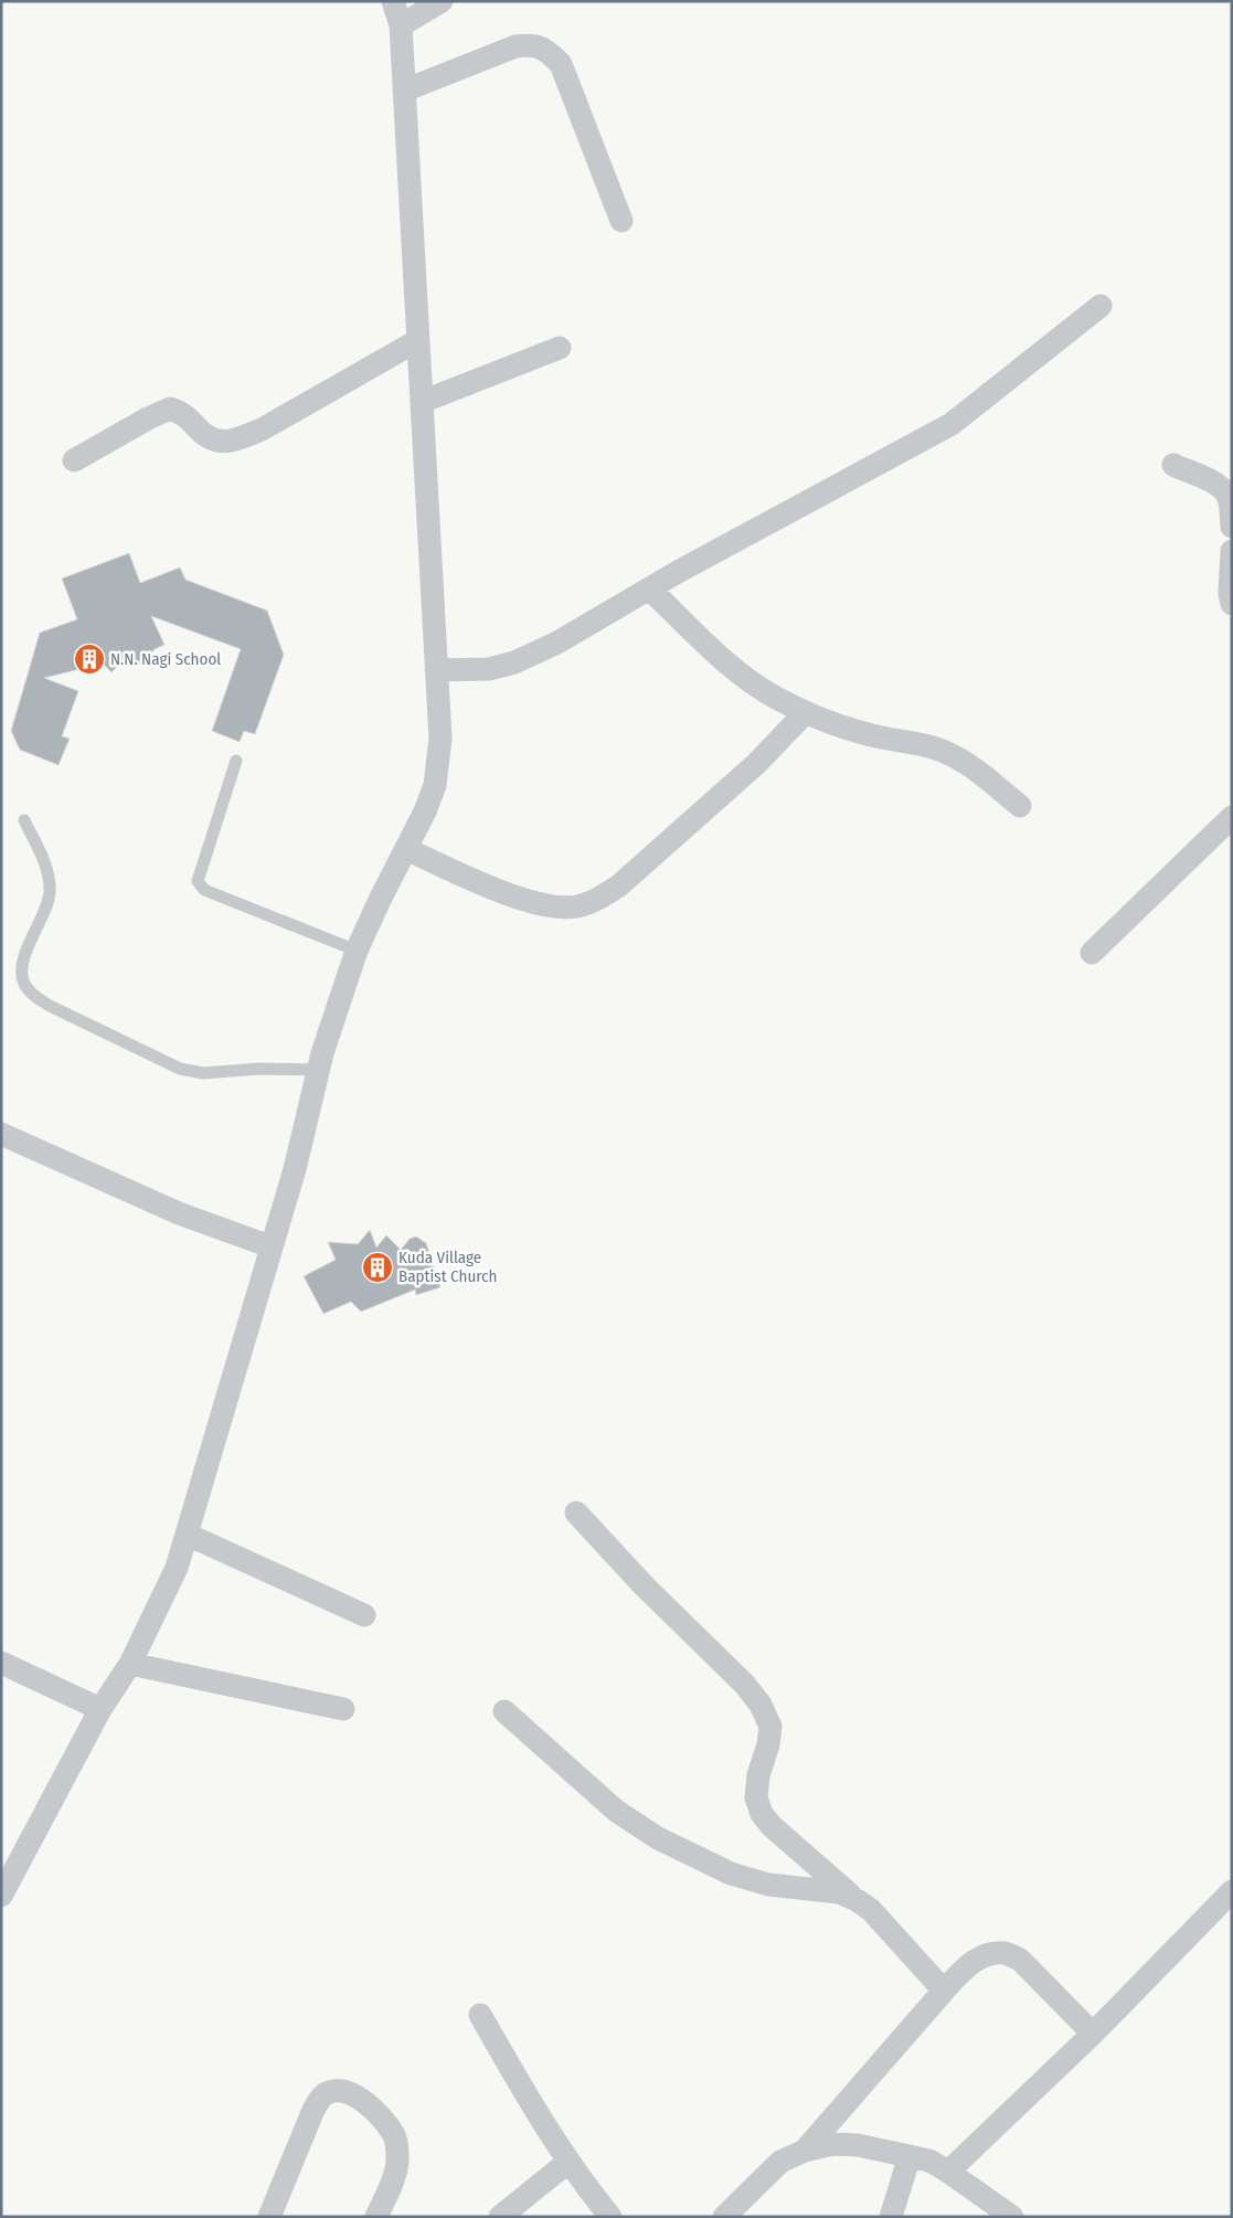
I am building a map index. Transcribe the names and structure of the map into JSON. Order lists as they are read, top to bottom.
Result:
{
  "places": {
    "building": ["N.N. Nagi School", "Kuda Village Baptist Church"]
  }
}
